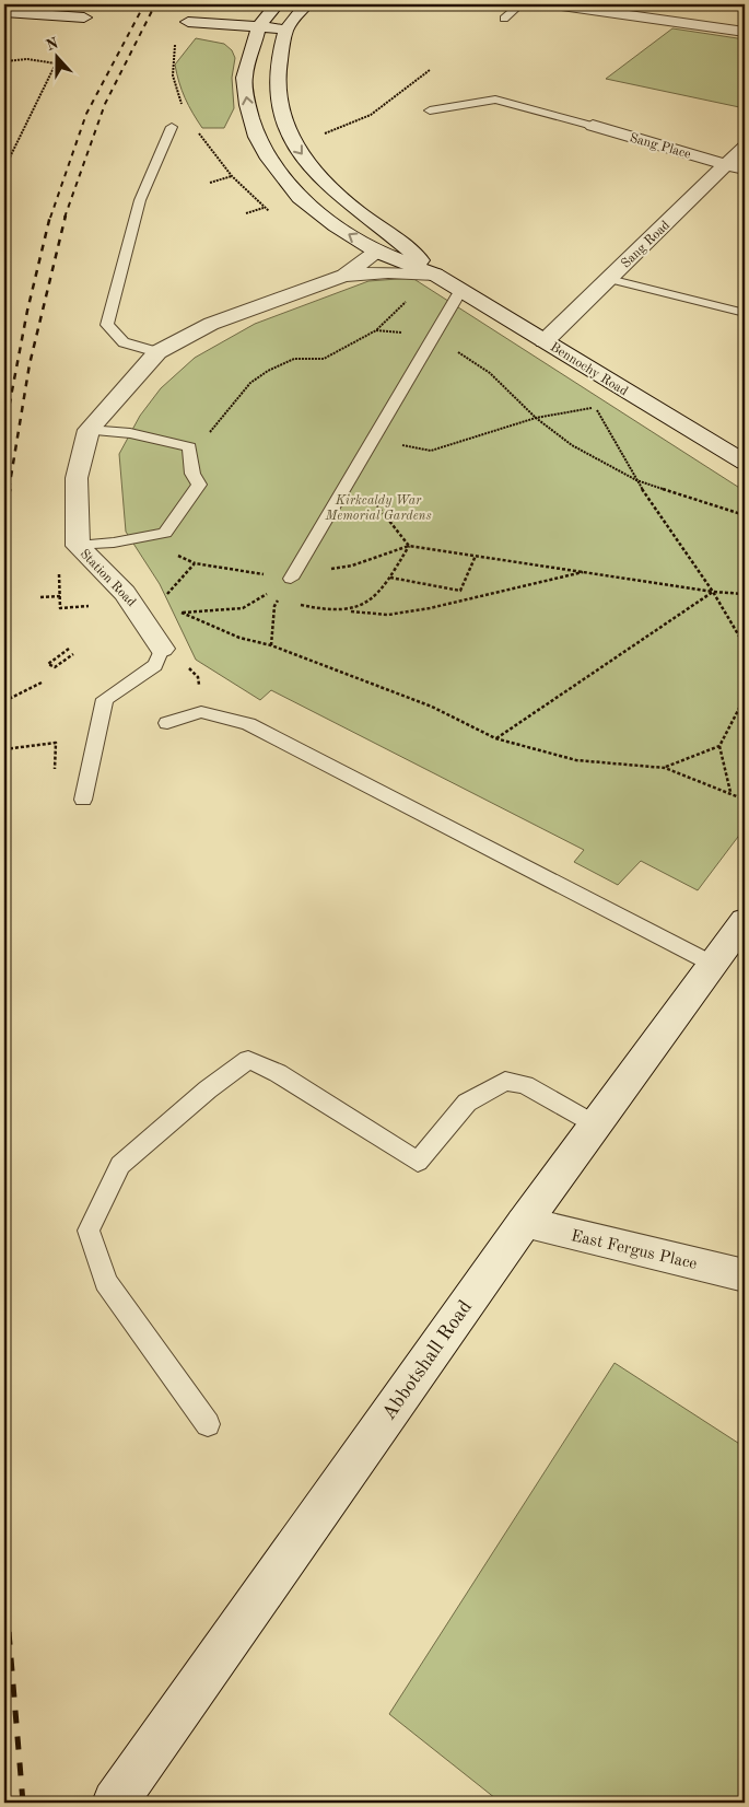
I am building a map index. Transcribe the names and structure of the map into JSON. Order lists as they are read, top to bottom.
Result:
{
  "streets": {
    "main road": [
      "Sang Place",
      "Sang Road",
      "Bennochy Road",
      "Station Road",
      "East Fergus Place",
      "Abbotshall Road"
    ]
  },
  "crossings": [
    ["Sang Place", "Sang Road"],
    ["Sang Road", "Bennochy Road"],
    ["Bennochy Road", "Station Road"],
    ["East Fergus Place", "Abbotshall Road"]
  ],
  "parks": ["Kirkcaldy War Memorial Gardens"],
  "north": "top"
}
